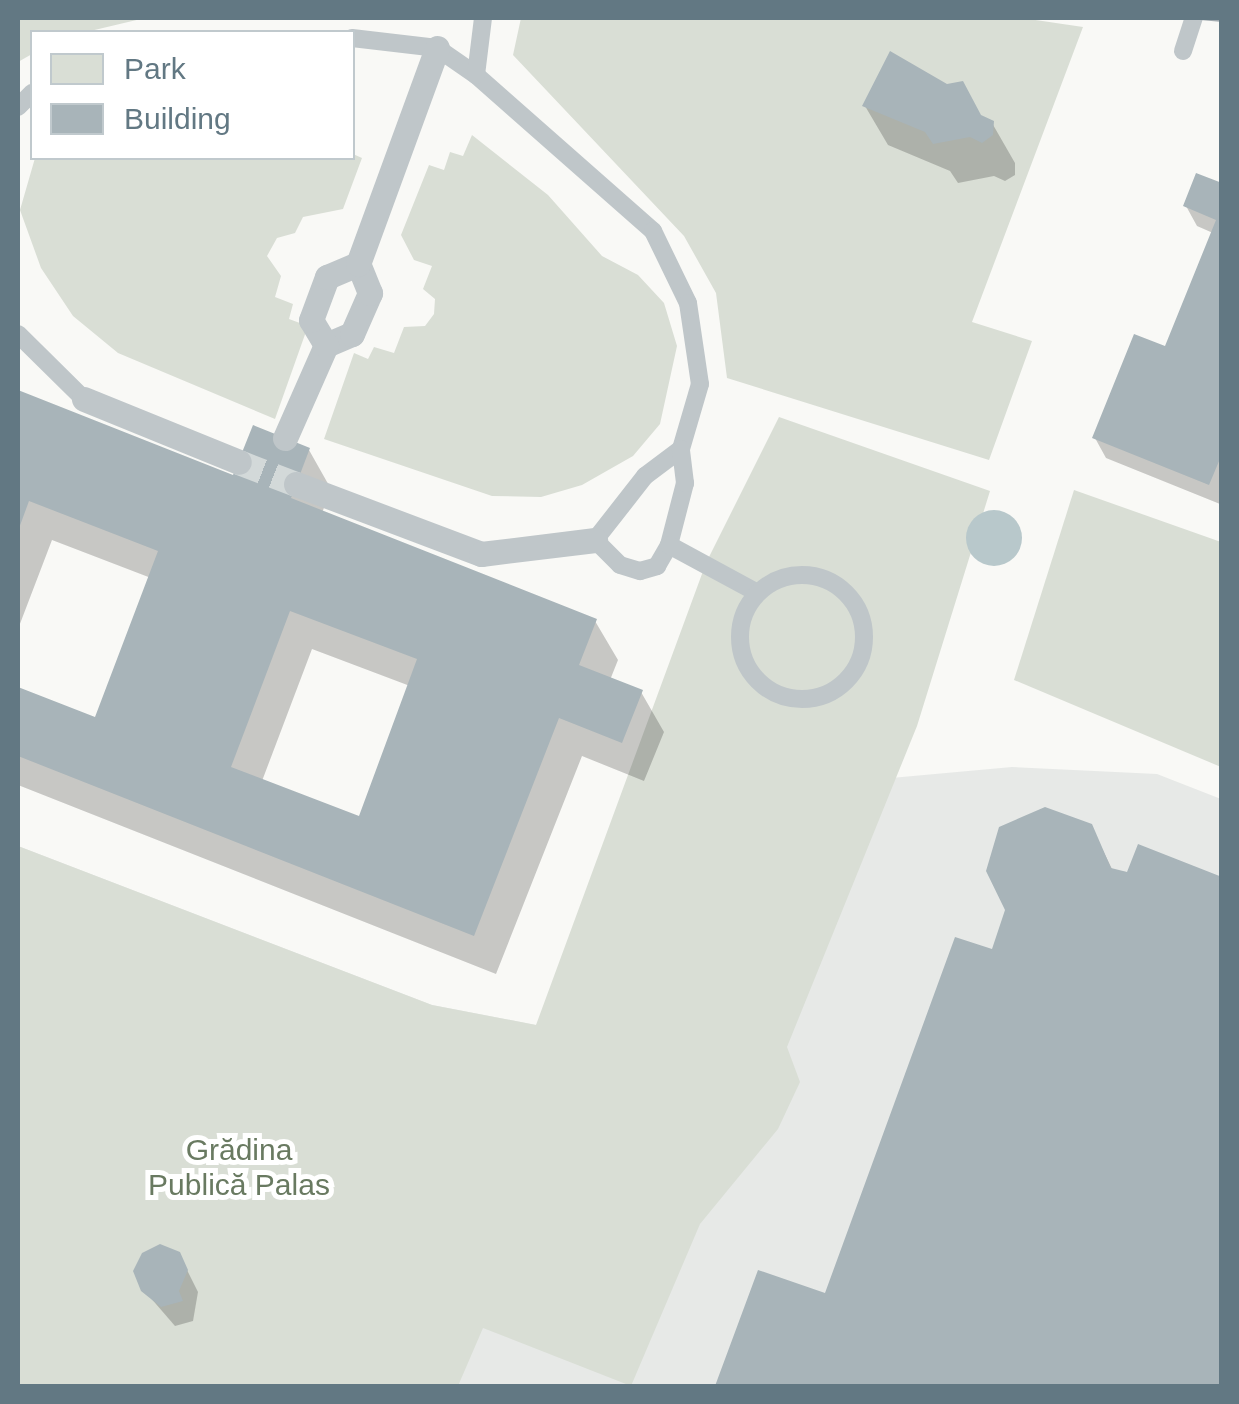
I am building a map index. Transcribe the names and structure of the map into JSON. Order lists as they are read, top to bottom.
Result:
{
  "parks": ["Grădina Publică Palas"],
  "legend": ["Park", "Building"]
}
